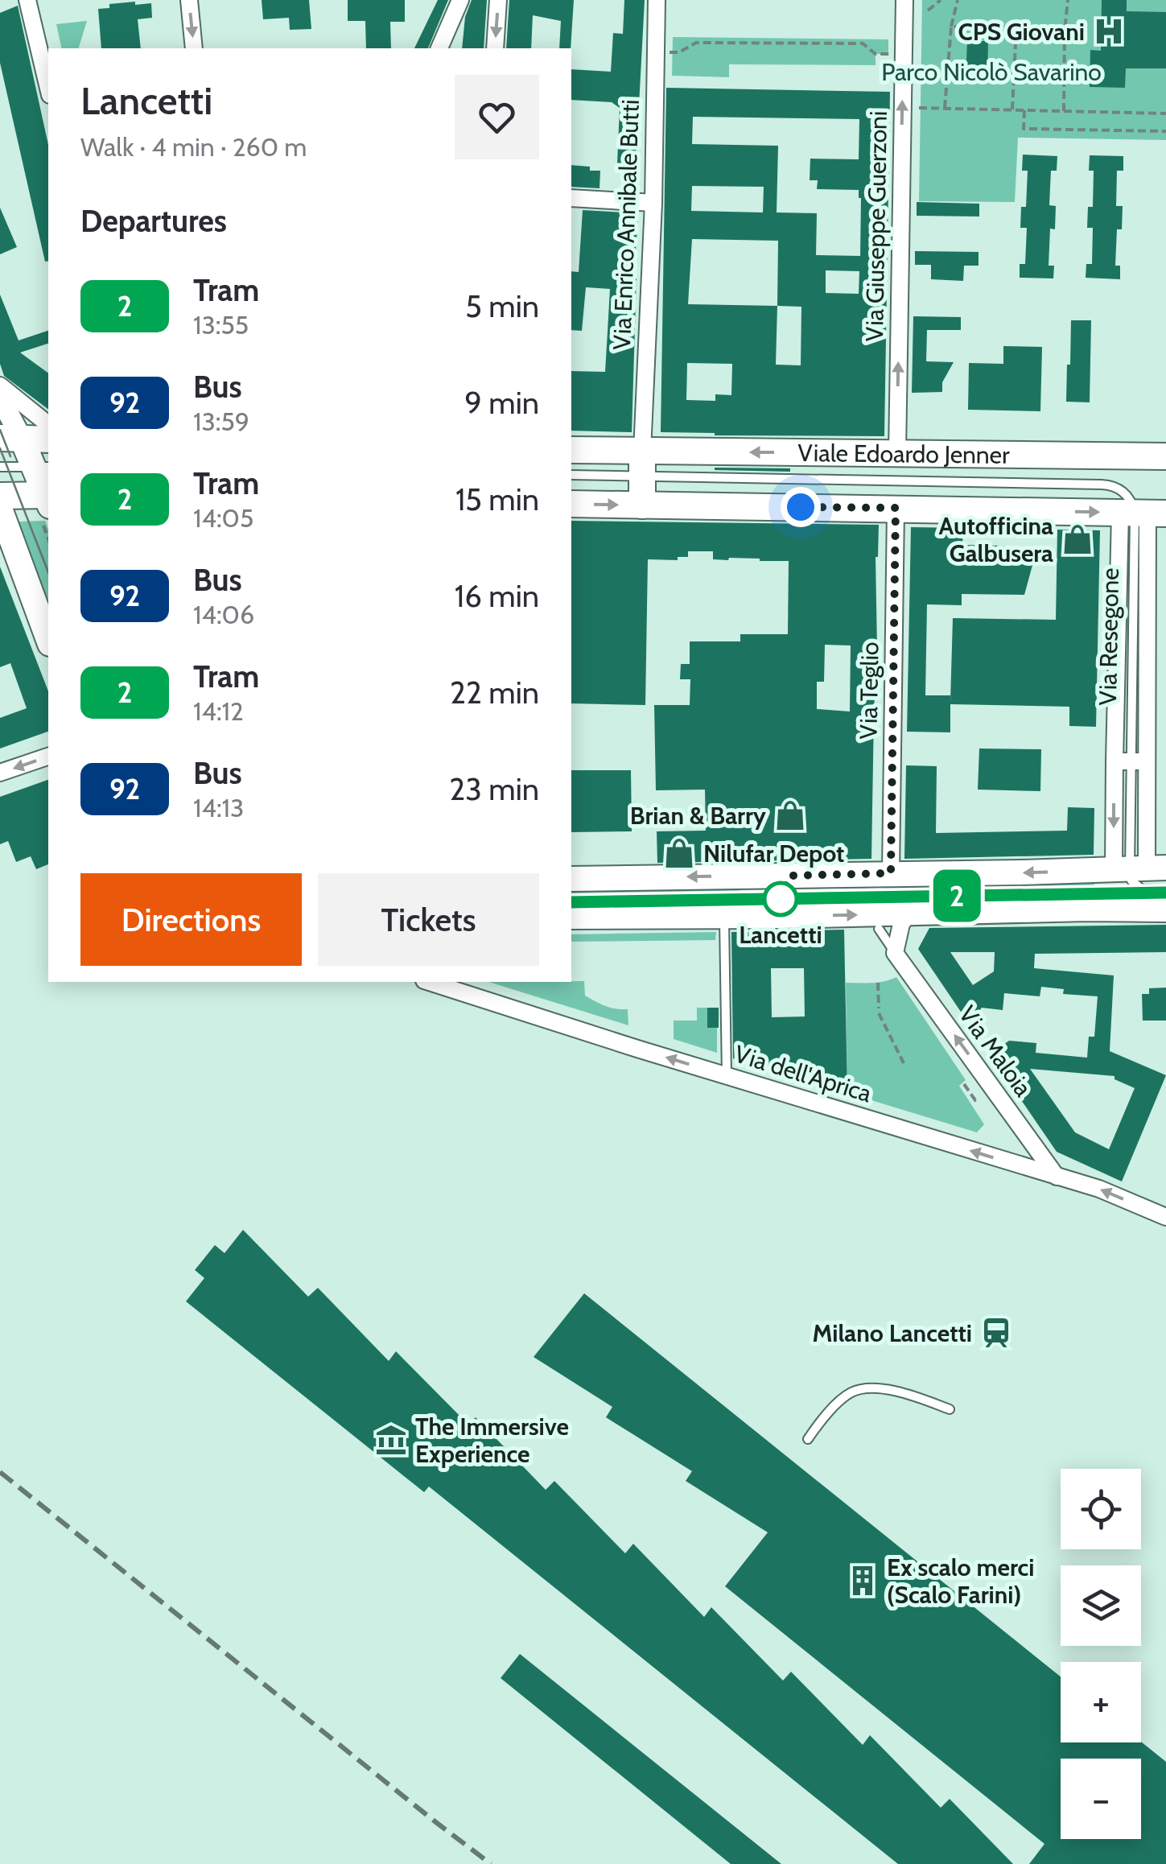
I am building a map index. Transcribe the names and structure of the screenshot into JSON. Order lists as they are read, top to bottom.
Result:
{
  "streets": {
    "main road": ["Viale Edoardo Jenner"],
    "street": [
      "Via Enrico Annibale Butti",
      "Via Giuseppe Guerzoni",
      "Via Resegone",
      "Via Teglio",
      "Via Maloia",
      "Via dell'Aprica"
    ]
  },
  "crossings": [
    ["Via Enrico Annibale Butti", "Viale Edoardo Jenner"],
    ["Via Giuseppe Guerzoni", "Viale Edoardo Jenner"],
    ["Viale Edoardo Jenner", "Via Resegone"],
    ["Via Maloia", "Via dell'Aprica"]
  ],
  "one_way": ["Via Giuseppe Guerzoni", "Via Maloia", "Via dell'Aprica"],
  "parks": ["Parco Nicolò Savarino"],
  "places": {
    "hospital": ["CPS Giovani"],
    "shop": ["Autofficina Galbusera", "Brian & Barry", "Nilufar Depot"],
    "other": ["Lancetti"],
    "station": ["Milano Lancetti"],
    "museum": ["The Immersive Experience"],
    "building": ["Ex scalo merci (Scalo Farini)"]
  },
  "lines": ["tram line 2"],
  "page": {
    "on_map": "2",
    "heading": [
      ["Lancetti", "Walk · 4 min · 260 m"],
      "Departures"
    ],
    "list": [
      {
        "mark": "2",
        "name": "Tram",
        "note": "13:55",
        "value": "5 min"
      },
      {
        "mark": "92",
        "name": "Bus",
        "note": "13:59",
        "value": "9 min"
      },
      {
        "mark": "2",
        "name": "Tram",
        "note": "14:05",
        "value": "15 min"
      },
      {
        "mark": "92",
        "name": "Bus",
        "note": "14:06",
        "value": "16 min"
      },
      {
        "mark": "2",
        "name": "Tram",
        "note": "14:12",
        "value": "22 min"
      },
      {
        "mark": "92",
        "name": "Bus",
        "note": "14:13",
        "value": "23 min"
      }
    ],
    "buttons": ["Directions", "Tickets"],
    "map_buttons": ["+", "−"]
  }
}
